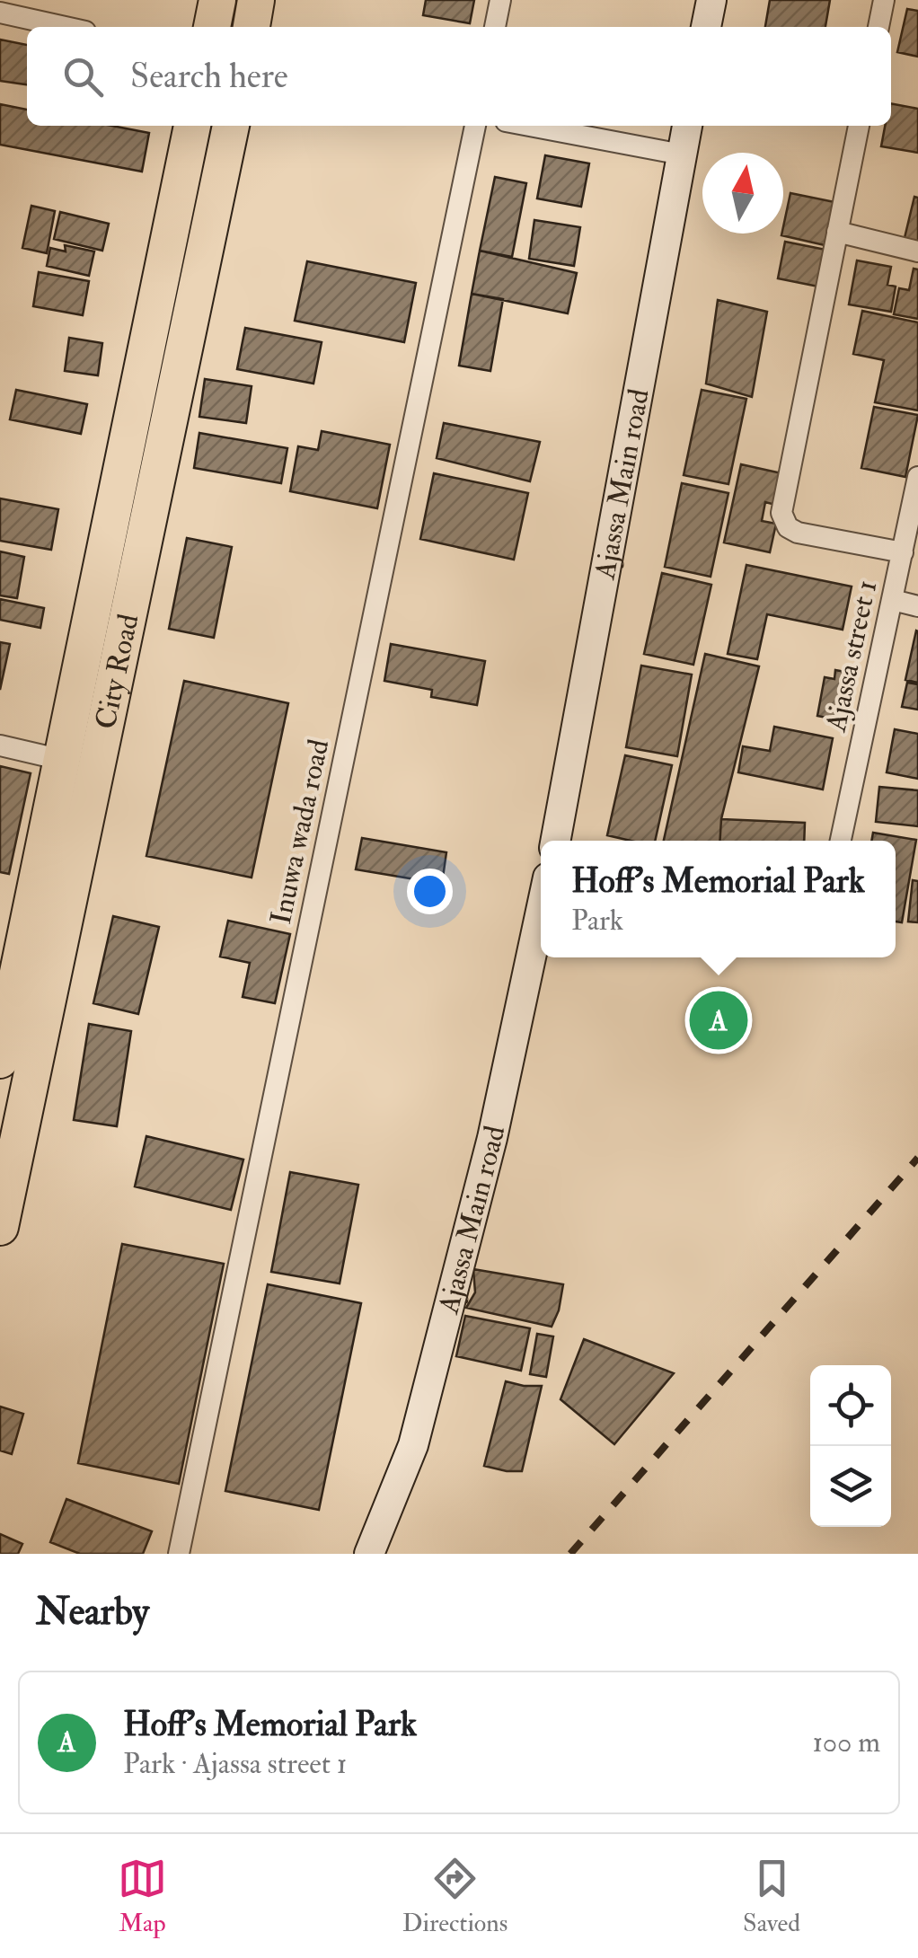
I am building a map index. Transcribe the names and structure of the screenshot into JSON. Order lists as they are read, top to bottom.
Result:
{
  "streets": {
    "highway": ["City Road"],
    "street": ["Ajassa Main road", "Ajassa street 1", "Inuwa wada road"]
  },
  "north": "top",
  "page": {
    "search": "Search here",
    "popup": ["Hoff's Memorial Park", "Park"],
    "pins": "A",
    "heading": "Nearby",
    "list": [
      {
        "mark": "A",
        "name": "Hoff's Memorial Park",
        "note": "Park · Ajassa street 1",
        "value": "100 m"
      }
    ],
    "nav": ["Map", "Directions", "Saved"]
  }
}
